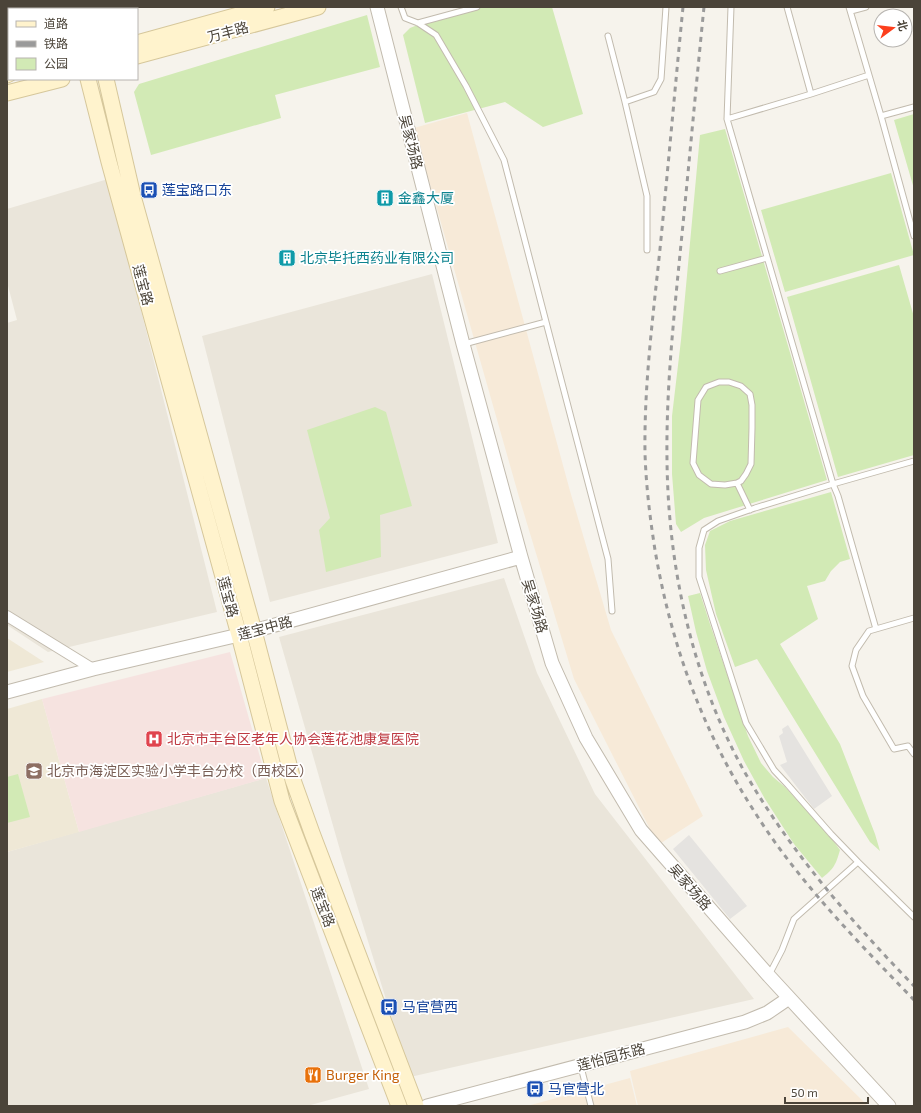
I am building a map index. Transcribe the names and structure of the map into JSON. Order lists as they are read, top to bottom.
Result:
{
  "streets": {
    "main road": ["万丰路", "莲宝路"],
    "street": ["吴家场路", "莲宝中路", "莲怡园东路"]
  },
  "crossings": [
    ["吴家场路", "莲宝中路"],
    ["吴家场路", "莲怡园东路"],
    ["莲宝路", "莲宝中路"]
  ],
  "places": {
    "bus stop": ["莲宝路口东", "马官营西", "马官营北"],
    "building": ["金鑫大厦", "北京毕托西药业有限公司"],
    "hospital": ["北京市丰台区老年人协会莲花池康复医院"],
    "school or university": ["北京市海淀区实验小学丰台分校（西校区）"],
    "restaurant": ["Burger King"]
  },
  "legend": ["道路", "铁路", "公园"],
  "scale_bar": "50 m",
  "north": "right"
}
